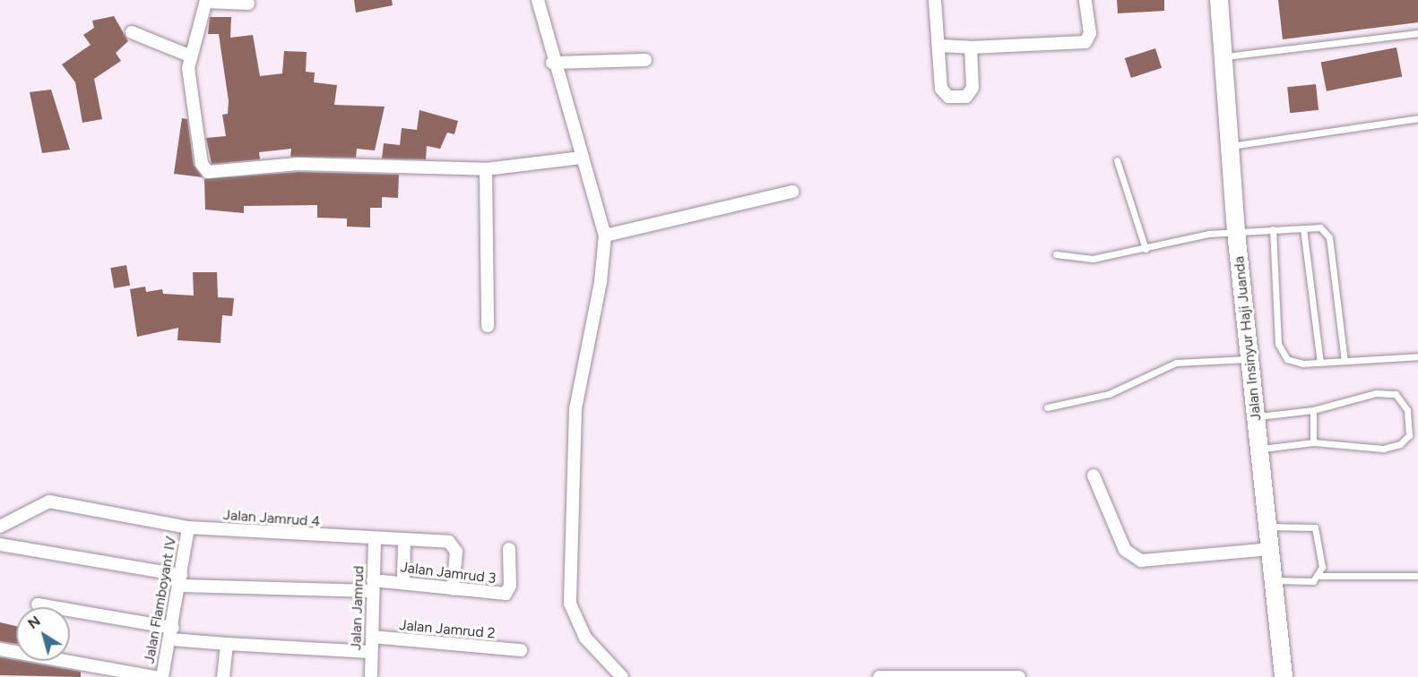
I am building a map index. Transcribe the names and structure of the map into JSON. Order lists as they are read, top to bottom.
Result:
{
  "streets": {
    "main road": ["Jalan Insinyur Haji Juanda"],
    "street": [
      "Jalan Jamrud 4",
      "Jalan Jamrud 3",
      "Jalan Flamboyant IV",
      "Jalan Jamrud",
      "Jalan Jamrud 2"
    ]
  },
  "crossings": [
    ["Jalan Jamrud 4", "Jalan Jamrud 3"],
    ["Jalan Jamrud 4", "Jalan Flamboyant IV"],
    ["Jalan Jamrud 4", "Jalan Jamrud"],
    ["Jalan Jamrud 3", "Jalan Flamboyant IV"],
    ["Jalan Jamrud 3", "Jalan Jamrud"],
    ["Jalan Jamrud", "Jalan Jamrud 2"]
  ],
  "north": "top left"
}
